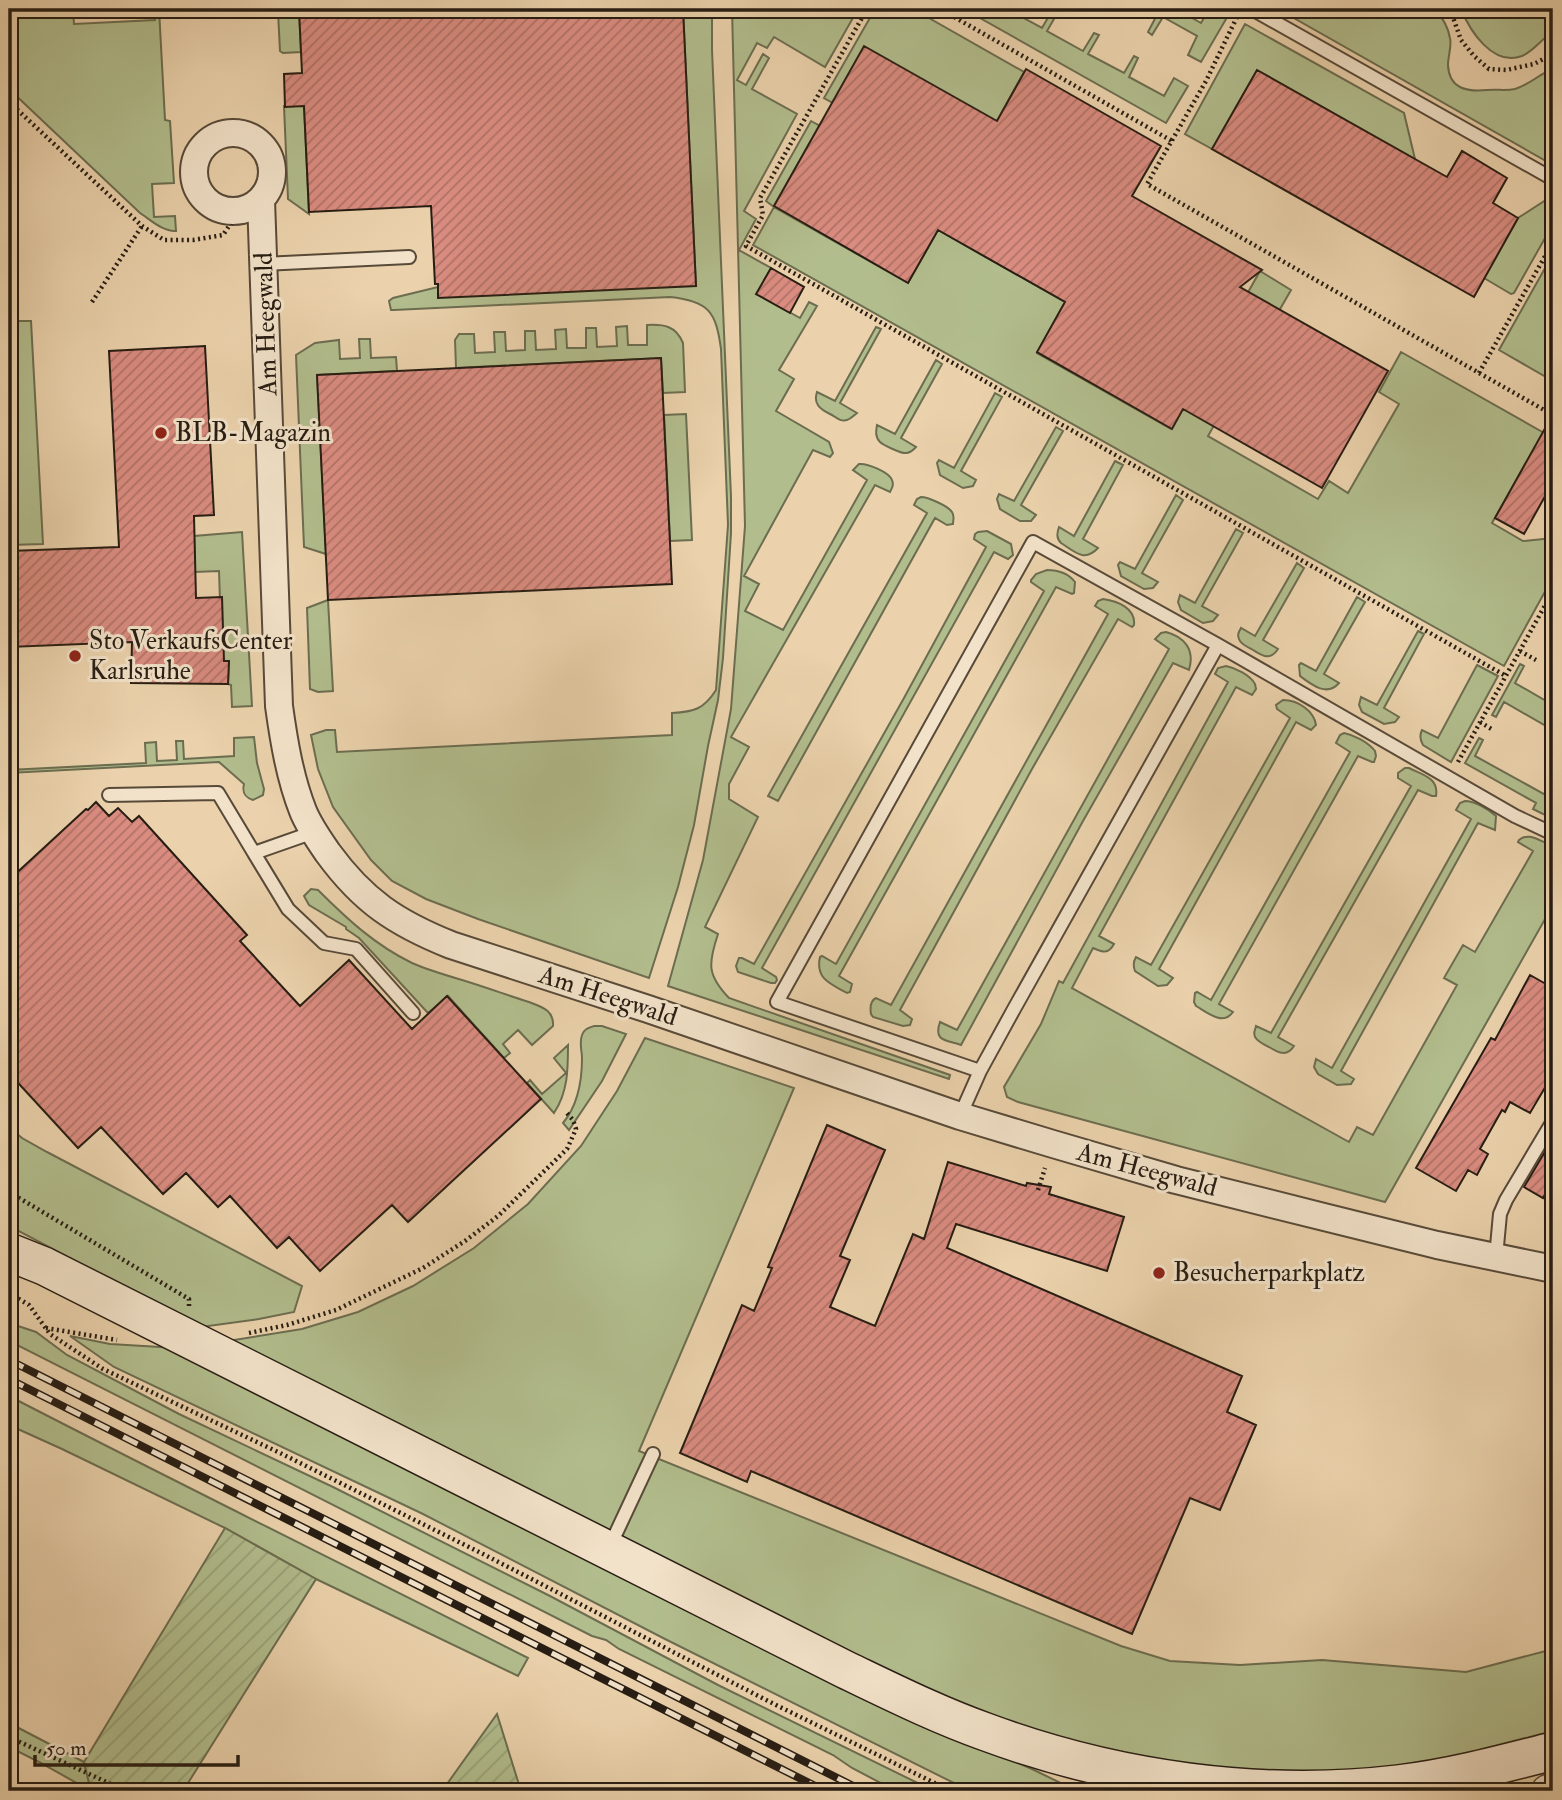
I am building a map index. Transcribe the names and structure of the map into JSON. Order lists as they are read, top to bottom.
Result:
{
  "streets": {
    "street": ["Am Heegwald"]
  },
  "places": ["BLB-Magazin", "Sto VerkaufsCenter Karlsruhe", "Besucherparkplatz"],
  "scale_bar": "50 m"
}
